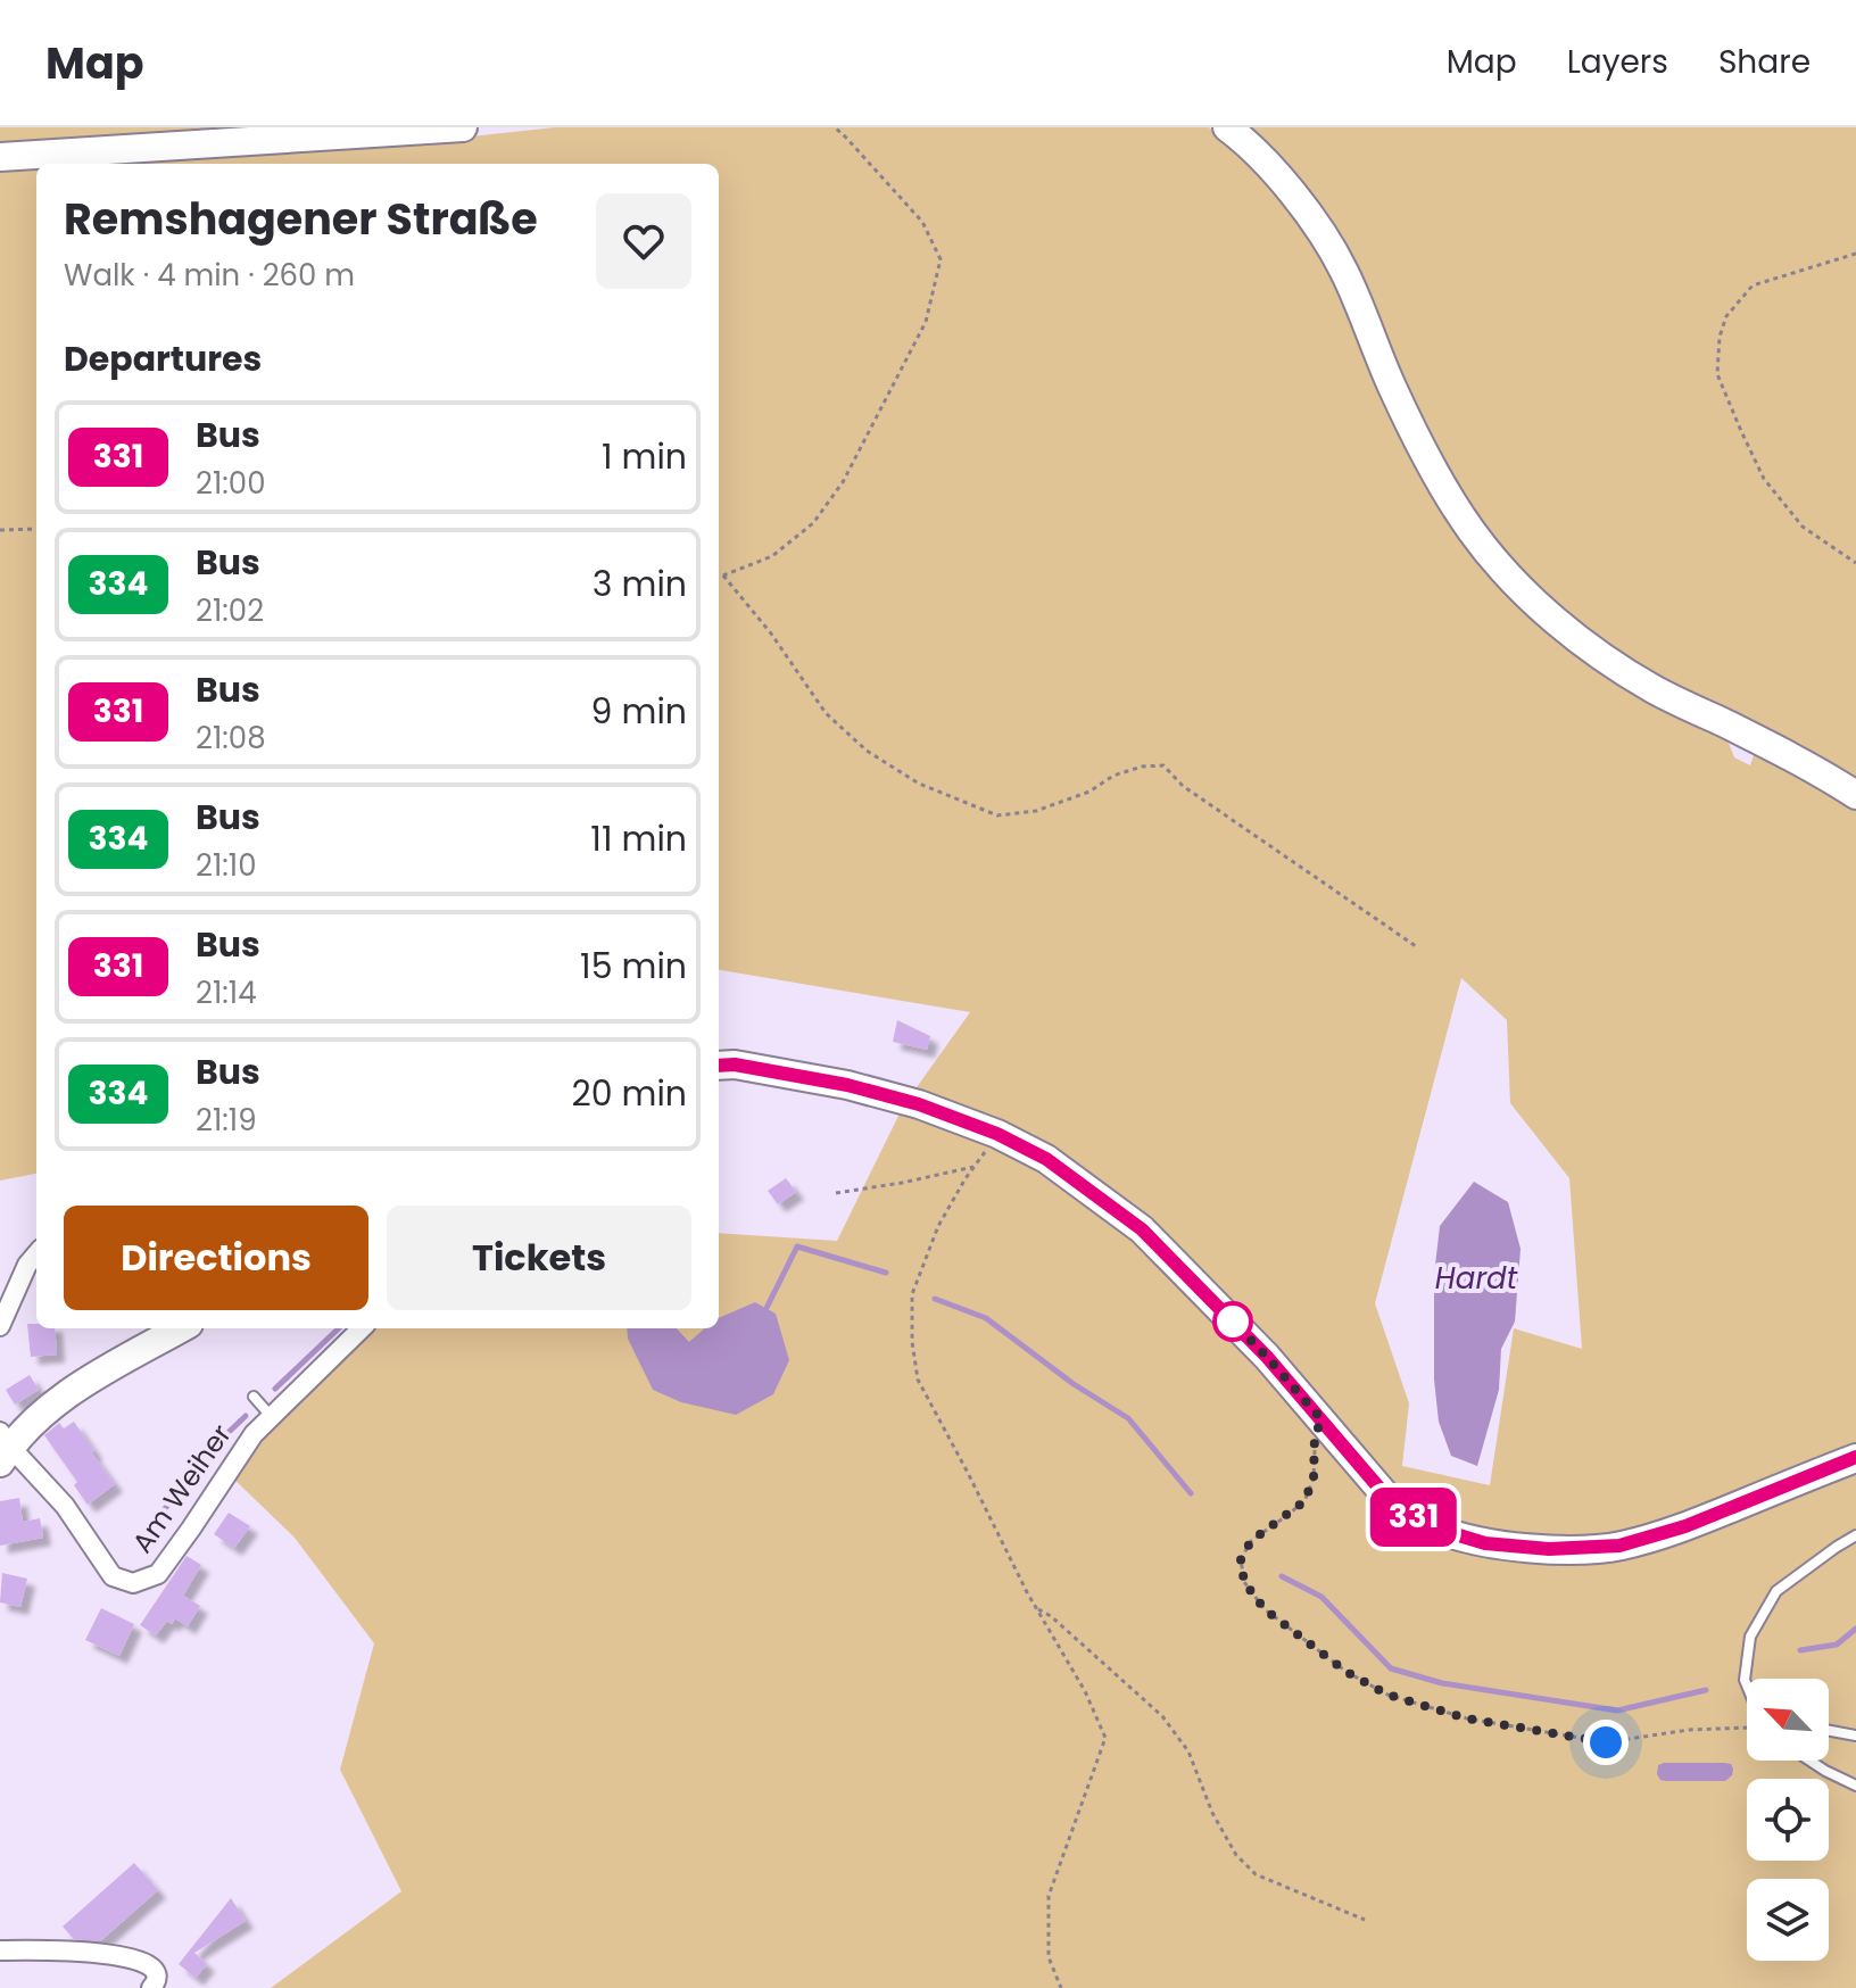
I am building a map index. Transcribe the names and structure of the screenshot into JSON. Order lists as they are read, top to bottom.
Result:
{
  "streets": {
    "street": ["Am Weiher"]
  },
  "water": ["Hardt"],
  "lines": ["bus line 331"],
  "north": "top left",
  "page": {
    "header": "Map",
    "nav": ["Map", "Layers", "Share"],
    "on_map": "331",
    "heading": [
      ["Remshagener Straße", "Walk · 4 min · 260 m"],
      "Departures"
    ],
    "list": [
      {
        "mark": "331",
        "name": "Bus",
        "note": "21:00",
        "value": "1 min"
      },
      {
        "mark": "334",
        "name": "Bus",
        "note": "21:02",
        "value": "3 min"
      },
      {
        "mark": "331",
        "name": "Bus",
        "note": "21:08",
        "value": "9 min"
      },
      {
        "mark": "334",
        "name": "Bus",
        "note": "21:10",
        "value": "11 min"
      },
      {
        "mark": "331",
        "name": "Bus",
        "note": "21:14",
        "value": "15 min"
      },
      {
        "mark": "334",
        "name": "Bus",
        "note": "21:19",
        "value": "20 min"
      }
    ],
    "buttons": ["Directions", "Tickets"]
  }
}
